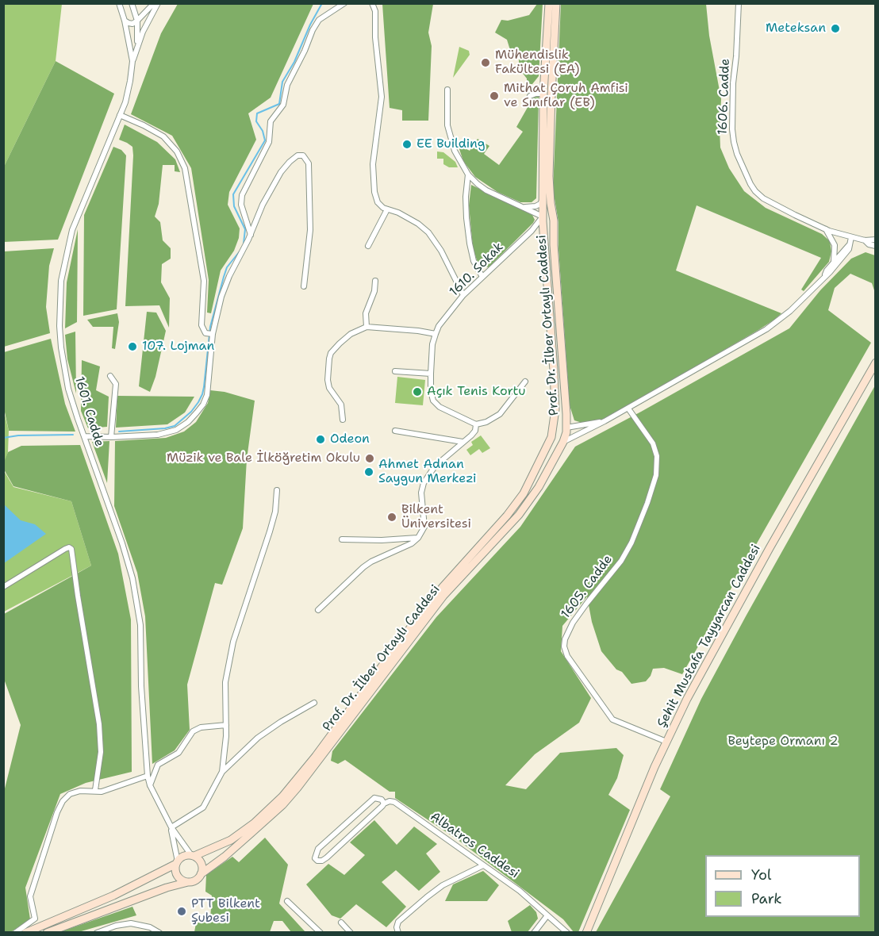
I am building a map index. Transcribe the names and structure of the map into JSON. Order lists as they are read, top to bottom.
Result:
{
  "streets": {
    "street": [
      "1606. Cadde",
      "1610. Sokak",
      "Prof. Dr. İlber Ortaylı Caddesi",
      "1601. Cadde",
      "1605. Cadde",
      "Şehit Mustafa Tayyarcan Caddesi",
      "Albatros Caddesi"
    ]
  },
  "crossings": [
    ["1610. Sokak", "Prof. Dr. İlber Ortaylı Caddesi"],
    ["Prof. Dr. İlber Ortaylı Caddesi", "1601. Cadde"],
    ["1605. Cadde", "Şehit Mustafa Tayyarcan Caddesi"]
  ],
  "parks": ["Beytepe Ormanı 2"],
  "places": [
    "Meteksan",
    "Mühendislik Fakültesi (EA)",
    "Mithat Çoruh Amfisi ve Sınıflar (EB)",
    "EE Building",
    "107. Lojman",
    "Açık Tenis Kortu",
    "Odeon",
    "Müzik ve Bale İlköğretim Okulu",
    "Ahmet Adnan Saygun Merkezi",
    "Bilkent Üniversitesi",
    "PTT Bilkent Şubesi"
  ],
  "legend": ["Yol", "Park"]
}
